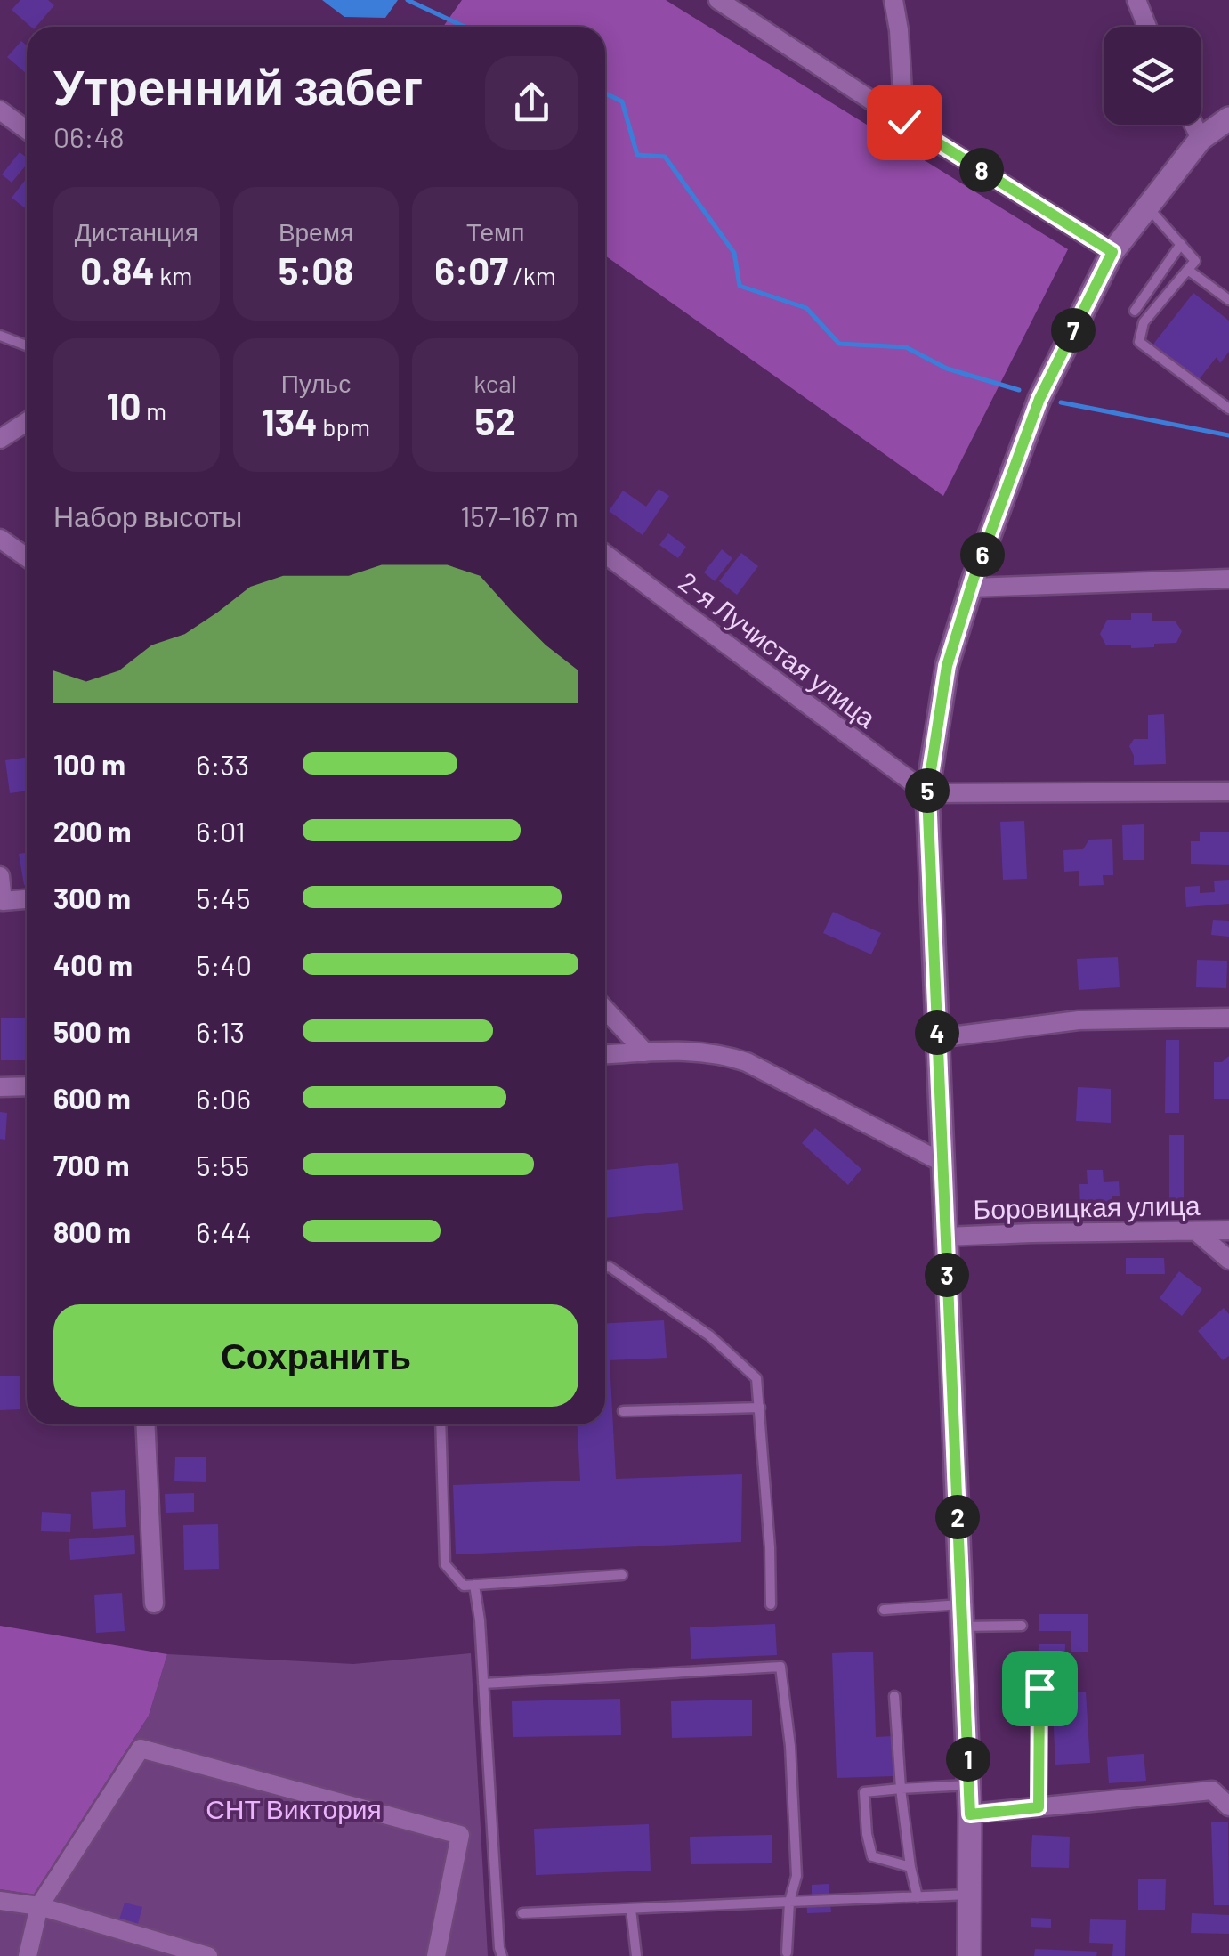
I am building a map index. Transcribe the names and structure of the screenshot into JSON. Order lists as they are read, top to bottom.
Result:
{
  "streets": {
    "street": ["2-я Лучистая улица", "Боровицкая улица"]
  },
  "parks": ["СНТ Виктория"],
  "page": {
    "heading": ["Утренний забег", "06:48"],
    "pins": [
      "8",
      "7",
      "6",
      "5",
      "4",
      "3",
      "2",
      "1"
    ],
    "stats": [
      ["Дистанция", "0.84 km"],
      ["Время", "5:08"],
      ["Темп", "6:07 /km"],
      ["10 m"],
      ["Пульс", "134 bpm"],
      ["kcal", "52"]
    ],
    "chart": ["Набор высоты", "157–167 m"],
    "list": [
      {
        "name": "100 m",
        "note": "6:33"
      },
      {
        "name": "200 m",
        "note": "6:01"
      },
      {
        "name": "300 m",
        "note": "5:45"
      },
      {
        "name": "400 m",
        "note": "5:40"
      },
      {
        "name": "500 m",
        "note": "6:13"
      },
      {
        "name": "600 m",
        "note": "6:06"
      },
      {
        "name": "700 m",
        "note": "5:55"
      },
      {
        "name": "800 m",
        "note": "6:44"
      }
    ],
    "buttons": "Сохранить"
  }
}
